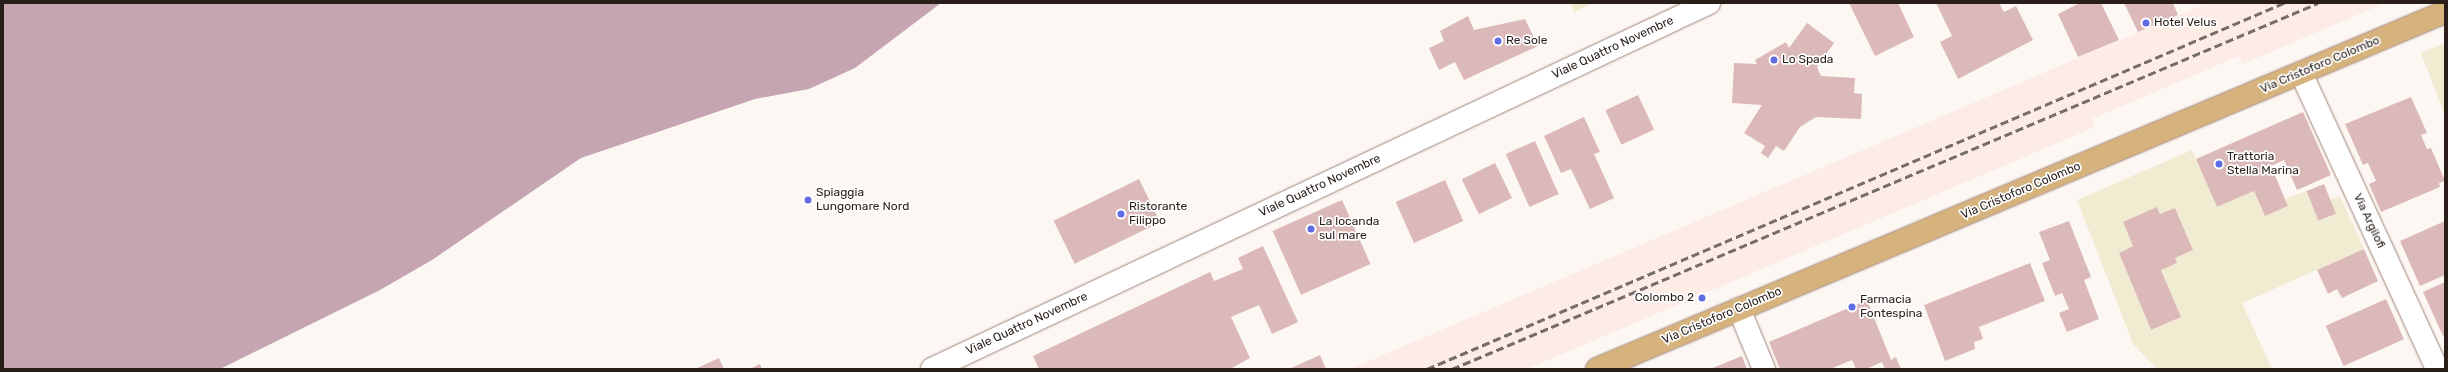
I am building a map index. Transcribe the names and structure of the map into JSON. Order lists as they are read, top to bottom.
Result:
{
  "streets": {
    "main road": ["Via Cristoforo Colombo"],
    "street": ["Viale Quattro Novembre", "Via Argilofi"]
  },
  "crossings": [
    ["Via Cristoforo Colombo", "Via Argilofi"]
  ],
  "places": [
    "Hotel Velus",
    "Re Sole",
    "Lo Spada",
    "Trattoria Stella Marina",
    "Spiaggia Lungomare Nord",
    "Ristorante Filippo",
    "La locanda sul mare",
    "Colombo 2",
    "Farmacia Fontespina"
  ]
}
